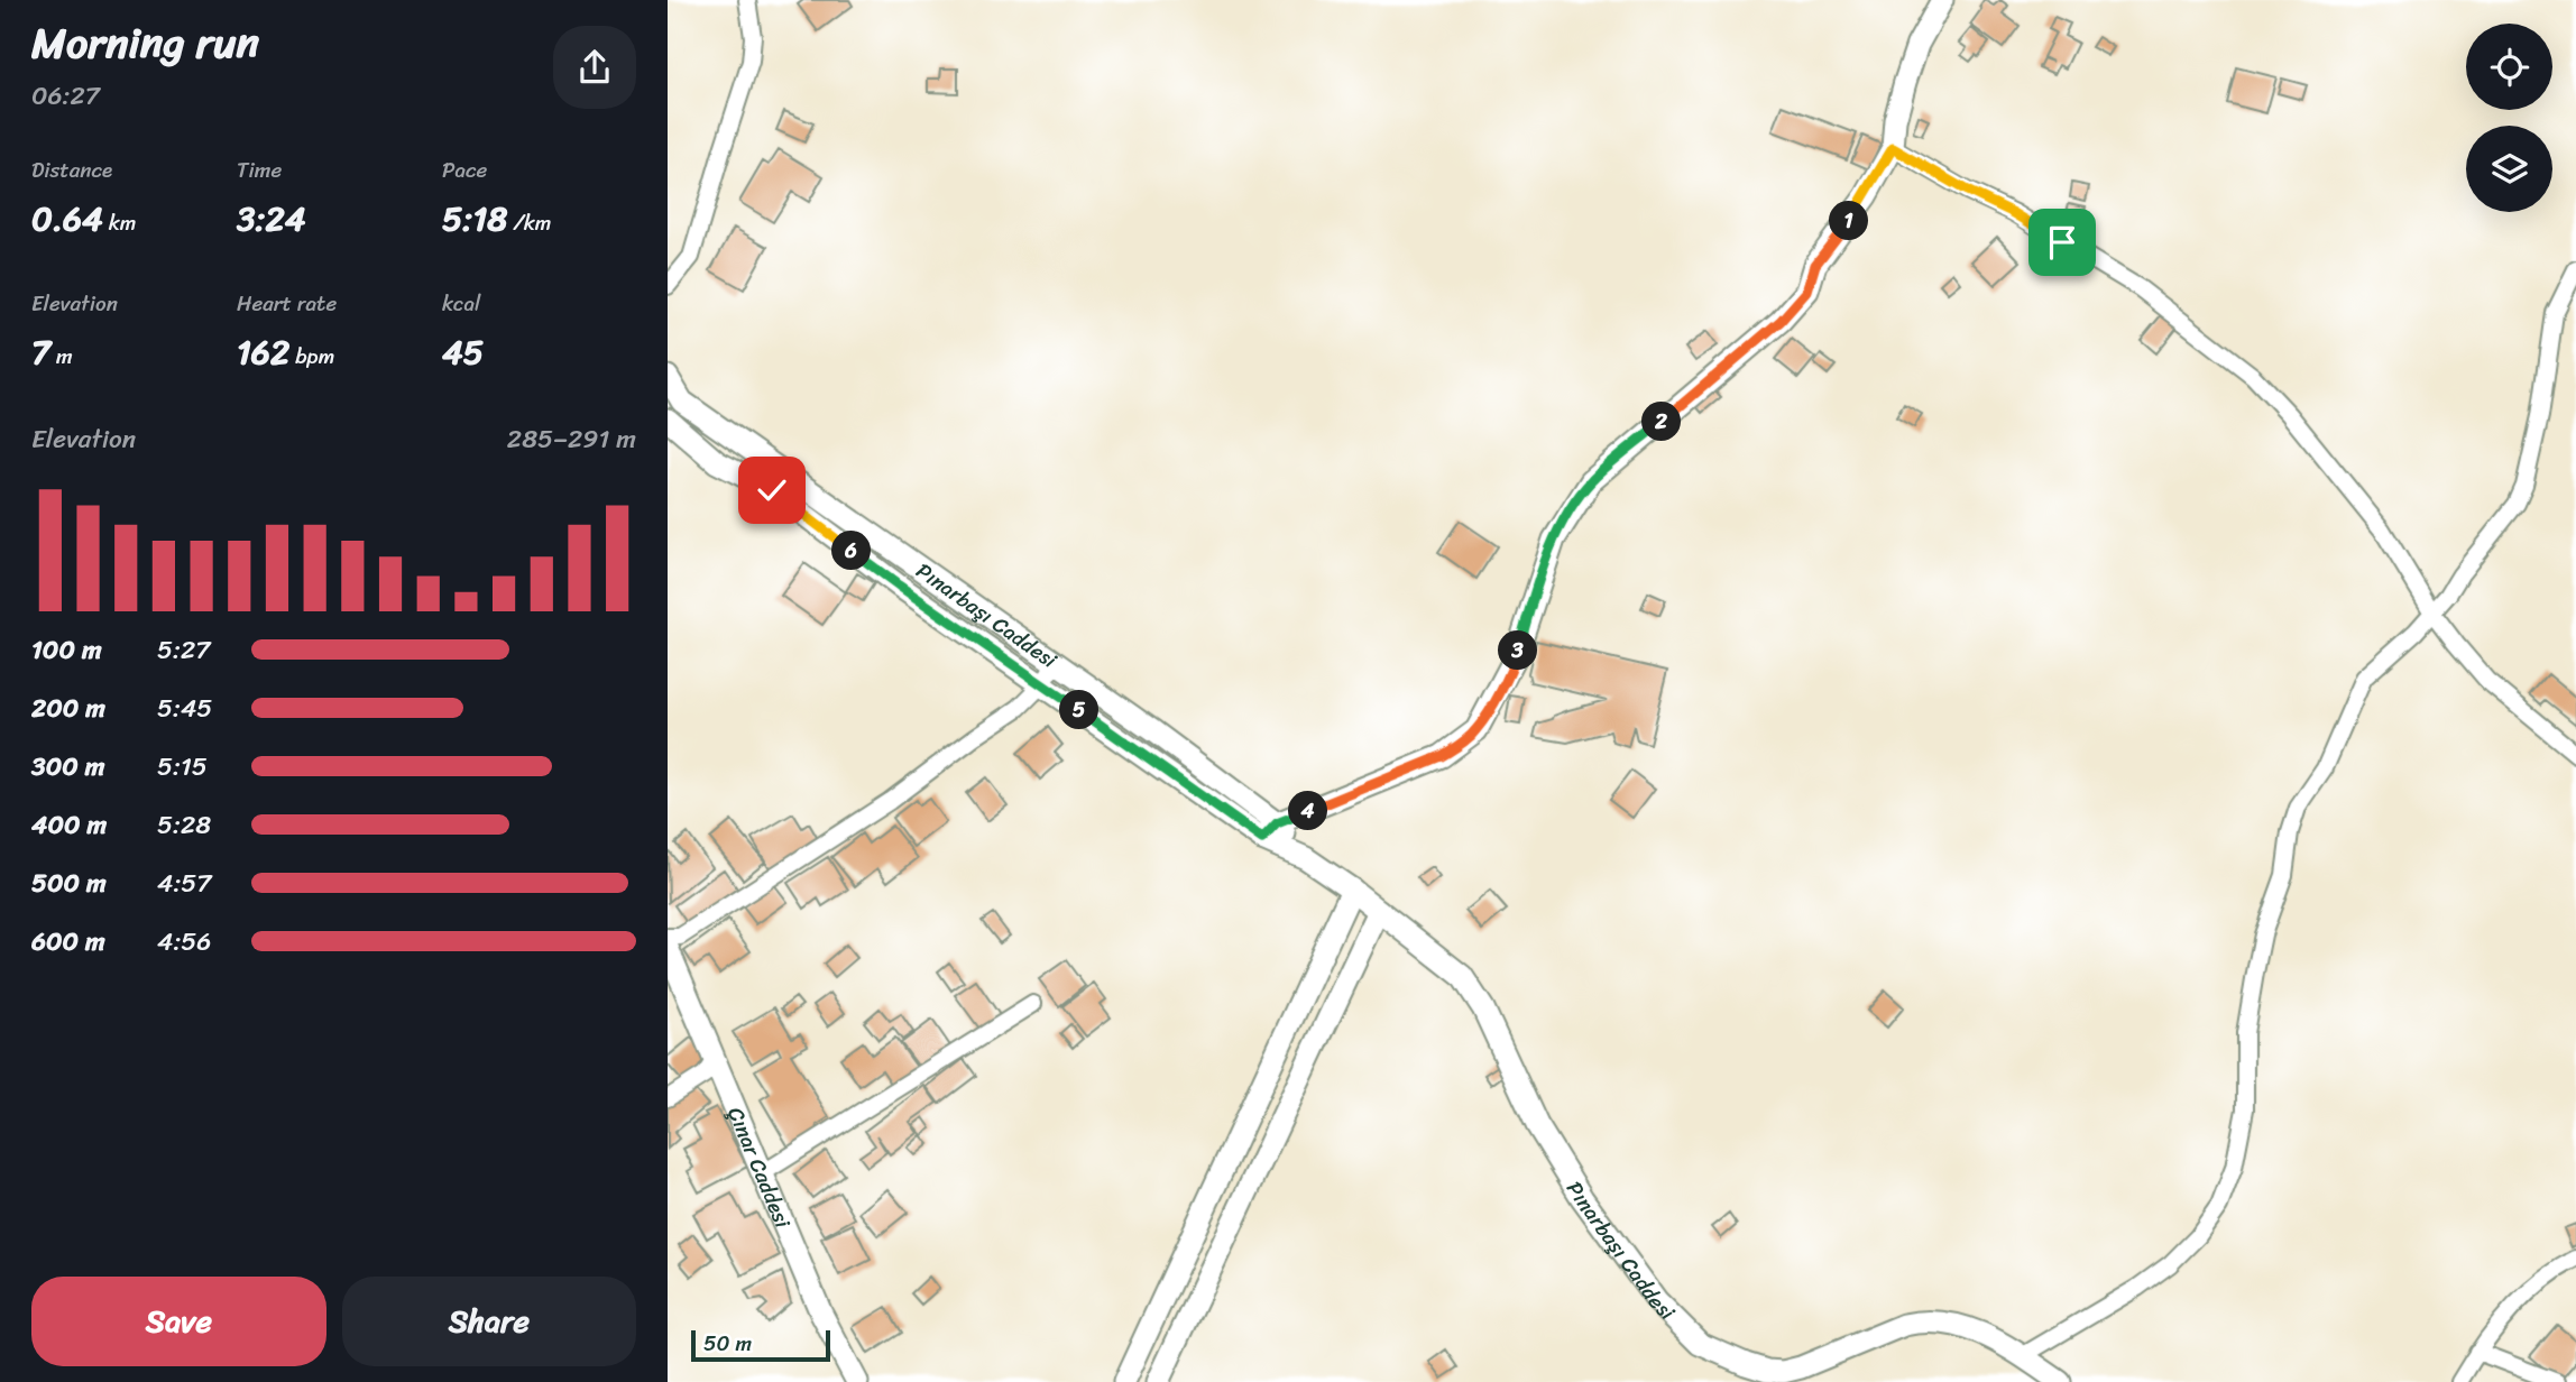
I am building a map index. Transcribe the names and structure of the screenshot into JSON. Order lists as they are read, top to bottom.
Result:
{
  "streets": {
    "street": ["Pınarbaşı Caddesi", "Çınar Caddesi"]
  },
  "scale_bar": "50 m",
  "page": {
    "heading": ["Morning run", "06:27"],
    "stats": [
      ["Distance", "0.64 km"],
      ["Time", "3:24"],
      ["Pace", "5:18 /km"],
      ["Elevation", "7 m"],
      ["Heart rate", "162 bpm"],
      ["kcal", "45"]
    ],
    "pins": [
      "1",
      "2",
      "6",
      "3",
      "5",
      "4"
    ],
    "chart": ["Elevation", "285–291 m"],
    "list": [
      {
        "name": "100 m",
        "note": "5:27"
      },
      {
        "name": "200 m",
        "note": "5:45"
      },
      {
        "name": "300 m",
        "note": "5:15"
      },
      {
        "name": "400 m",
        "note": "5:28"
      },
      {
        "name": "500 m",
        "note": "4:57"
      },
      {
        "name": "600 m",
        "note": "4:56"
      }
    ],
    "buttons": ["Save", "Share"],
    "scale": "50 m"
  }
}
